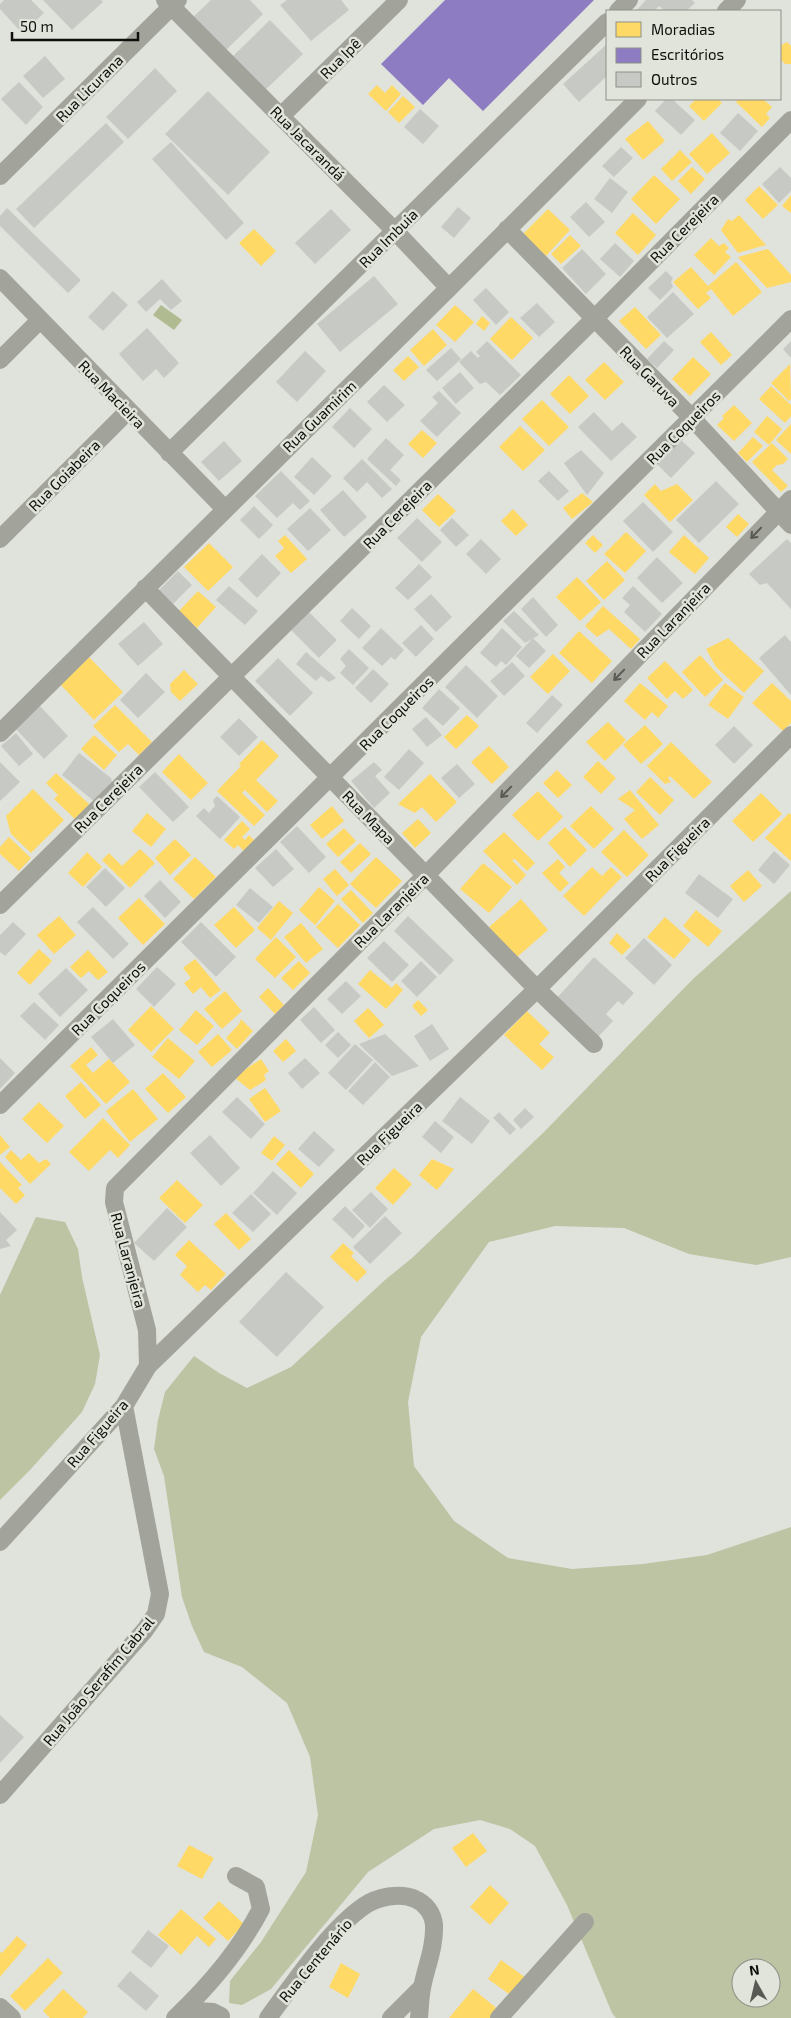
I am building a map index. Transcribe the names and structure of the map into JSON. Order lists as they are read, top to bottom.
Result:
{
  "streets": {
    "street": [
      "Rua Ipê",
      "Rua Licurana",
      "Rua Jacarandá",
      "Rua Cerejeira",
      "Rua Imbuia",
      "Rua Garuva",
      "Rua Macieira",
      "Rua Guamirim",
      "Rua Coqueiros",
      "Rua Goiabeira",
      "Rua Laranjeira",
      "Rua Mapa",
      "Rua Figueira",
      "Rua João Serafim Cabral",
      "Rua Centenário"
    ]
  },
  "crossings": [
    ["Rua Ipê", "Rua Jacarandá"],
    ["Rua Licurana", "Rua Jacarandá"],
    ["Rua Jacarandá", "Rua Imbuia"],
    ["Rua Jacarandá", "Rua Guamirim"],
    ["Rua Cerejeira", "Rua Garuva"],
    ["Rua Cerejeira", "Rua Mapa"],
    ["Rua Imbuia", "Rua Macieira"],
    ["Rua Garuva", "Rua Guamirim"],
    ["Rua Garuva", "Rua Coqueiros"],
    ["Rua Garuva", "Rua Laranjeira"],
    ["Rua Macieira", "Rua Guamirim"],
    ["Rua Macieira", "Rua Goiabeira"],
    ["Rua Guamirim", "Rua Mapa"],
    ["Rua Coqueiros", "Rua Mapa"],
    ["Rua Laranjeira", "Rua Mapa"],
    ["Rua Laranjeira", "Rua Figueira"],
    ["Rua Mapa", "Rua Figueira"],
    ["Rua Figueira", "Rua João Serafim Cabral"]
  ],
  "one_way": ["Rua Laranjeira"],
  "legend": ["Moradias", "Escritórios", "Outros"],
  "scale_bar": "50 m",
  "north": "top"
}
